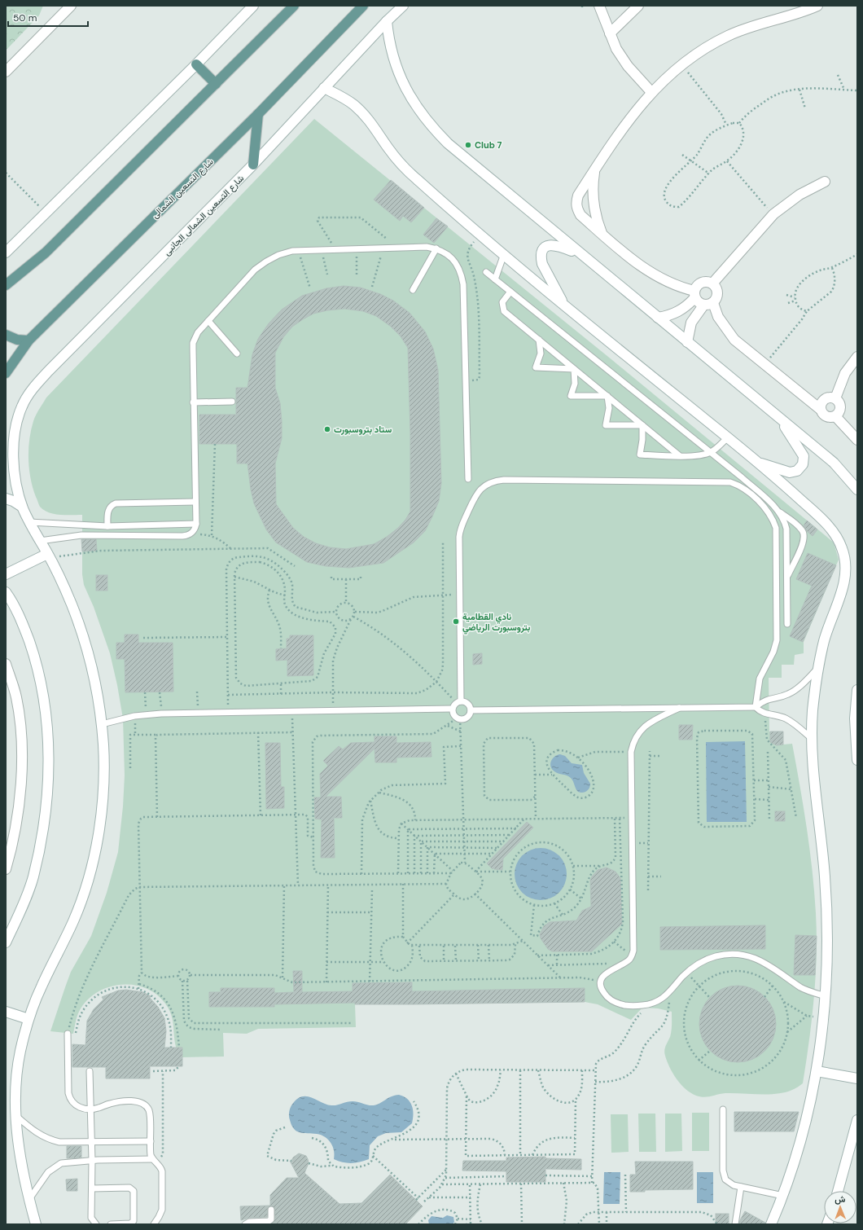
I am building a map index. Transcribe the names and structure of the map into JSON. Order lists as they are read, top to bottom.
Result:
{
  "streets": {
    "main road": ["شارع التسعين الشمالى"],
    "street": ["شارع التسعين الشمالى الجانبى"]
  },
  "places": ["Club 7", "ستاد بتروسبورت", "نادي القطامية بتروسبورت الرياضي"],
  "scale_bar": "50 m",
  "north": "top"
}
